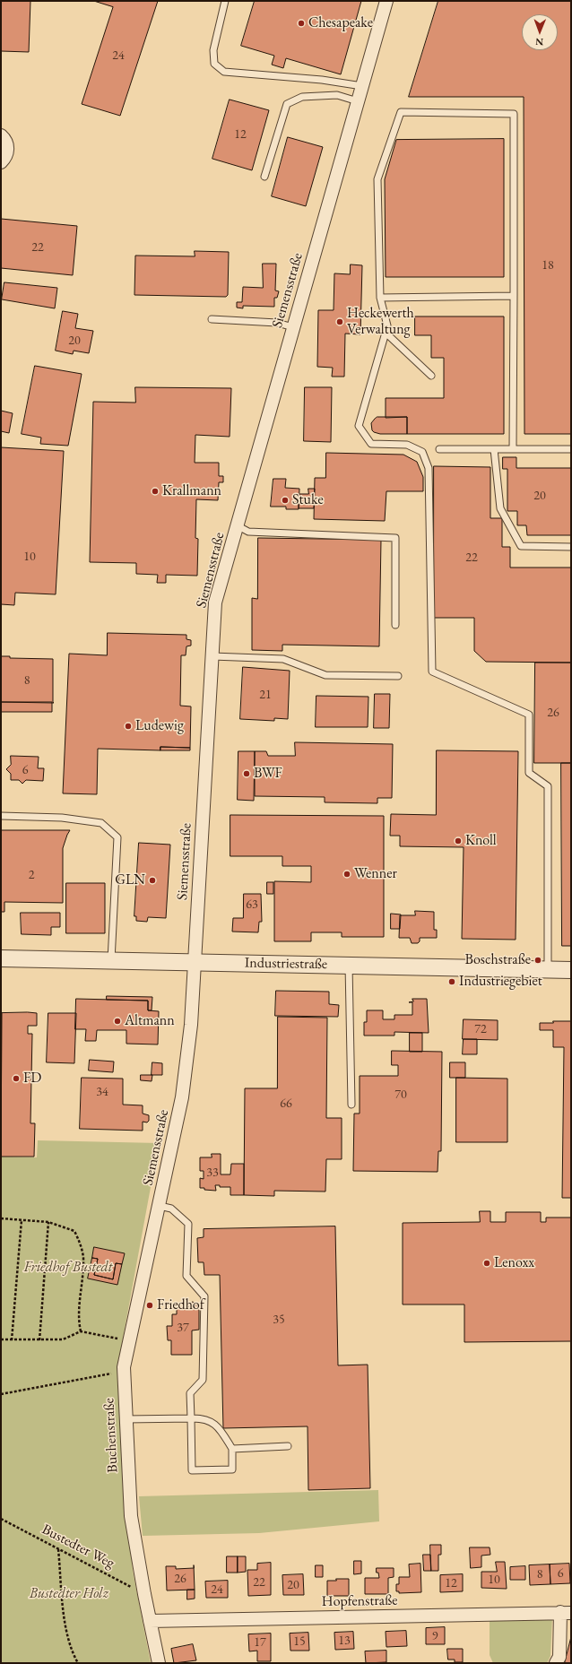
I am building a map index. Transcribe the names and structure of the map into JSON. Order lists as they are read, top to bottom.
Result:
{
  "streets": {
    "street": [
      "Siemensstraße",
      "Industriestraße",
      "Buchenstraße",
      "Hopfenstraße"
    ],
    "path": ["Bustedter Weg"]
  },
  "crossings": [
    ["Siemensstraße", "Industriestraße"],
    ["Siemensstraße", "Buchenstraße"],
    ["Buchenstraße", "Bustedter Weg"],
    ["Buchenstraße", "Hopfenstraße"]
  ],
  "parks": ["Friedhof Bustedt", "Bustedter Holz"],
  "places": [
    "Chesapeake",
    "Heckewerth Verwaltung",
    "Krallmann",
    "Stuke",
    "Ludewig",
    "BWF",
    "Knoll",
    "Wenner",
    "GLN",
    "Boschstraße",
    "Industriegebiet",
    "Altmann",
    "FD",
    "Lenoxx",
    "Friedhof"
  ],
  "house_numbers": [
    "24",
    "12",
    "22",
    "18",
    "20",
    "20",
    "10",
    "22",
    "8",
    "21",
    "26",
    "6",
    "2",
    "63",
    "72",
    "34",
    "70",
    "66",
    "33",
    "35",
    "37",
    "6",
    "8",
    "26",
    "10",
    "22",
    "12",
    "20",
    "24",
    "9",
    "13",
    "15",
    "17"
  ],
  "north": "bottom"
}
